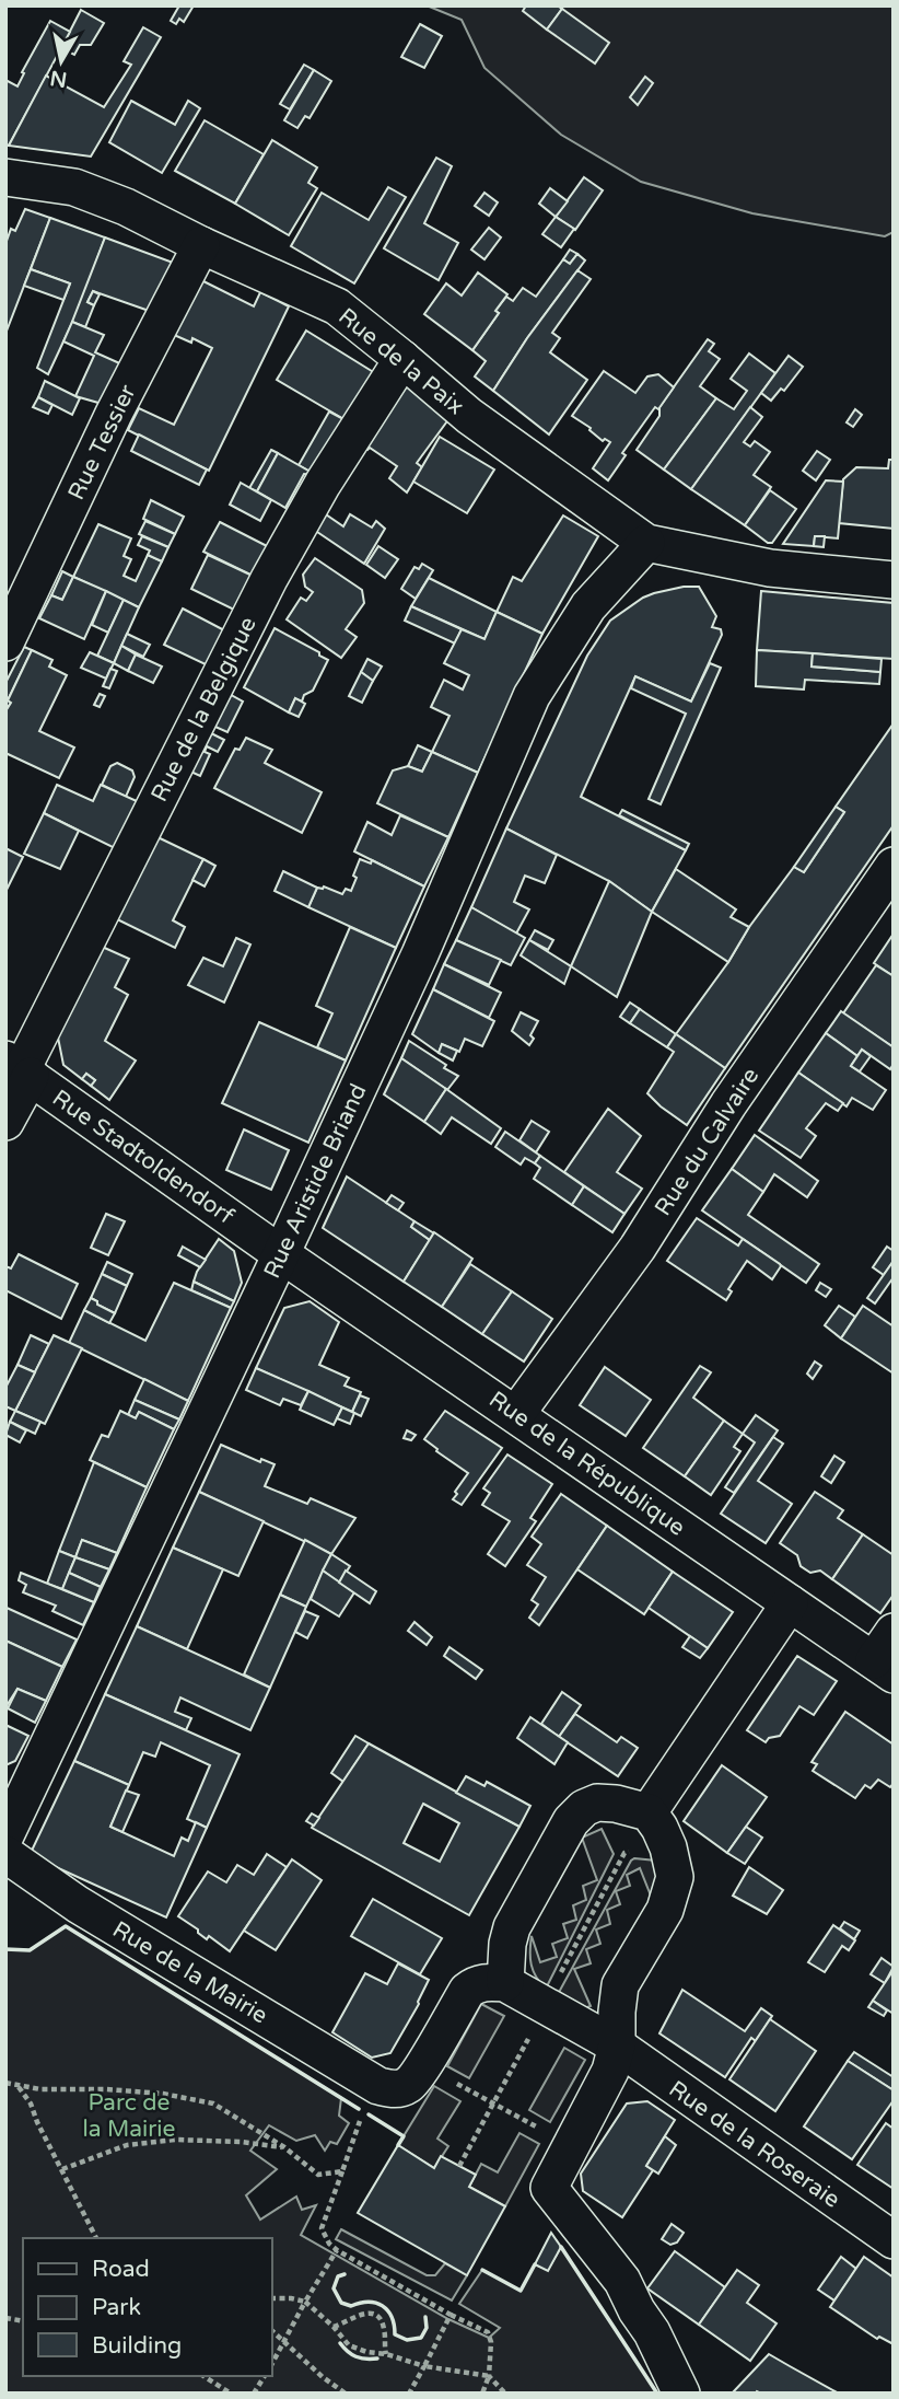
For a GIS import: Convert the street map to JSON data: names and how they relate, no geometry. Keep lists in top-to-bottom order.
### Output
{
  "streets": {
    "street": [
      "Rue de la Paix",
      "Rue Tessier",
      "Rue de la Belgique",
      "Rue du Calvaire",
      "Rue Stadtoldendorf",
      "Rue Aristide Briand",
      "Rue de la République",
      "Rue de la Mairie",
      "Rue de la Roseraie"
    ]
  },
  "crossings": [
    ["Rue de la Paix", "Rue Tessier"],
    ["Rue de la Paix", "Rue de la Belgique"],
    ["Rue de la Paix", "Rue Aristide Briand"],
    ["Rue de la Belgique", "Rue Stadtoldendorf"],
    ["Rue du Calvaire", "Rue de la République"],
    ["Rue Stadtoldendorf", "Rue Aristide Briand"],
    ["Rue Stadtoldendorf", "Rue de la République"],
    ["Rue Aristide Briand", "Rue de la République"]
  ],
  "parks": ["Parc de la Mairie"],
  "legend": ["Road", "Park", "Building"],
  "north": "bottom"
}
